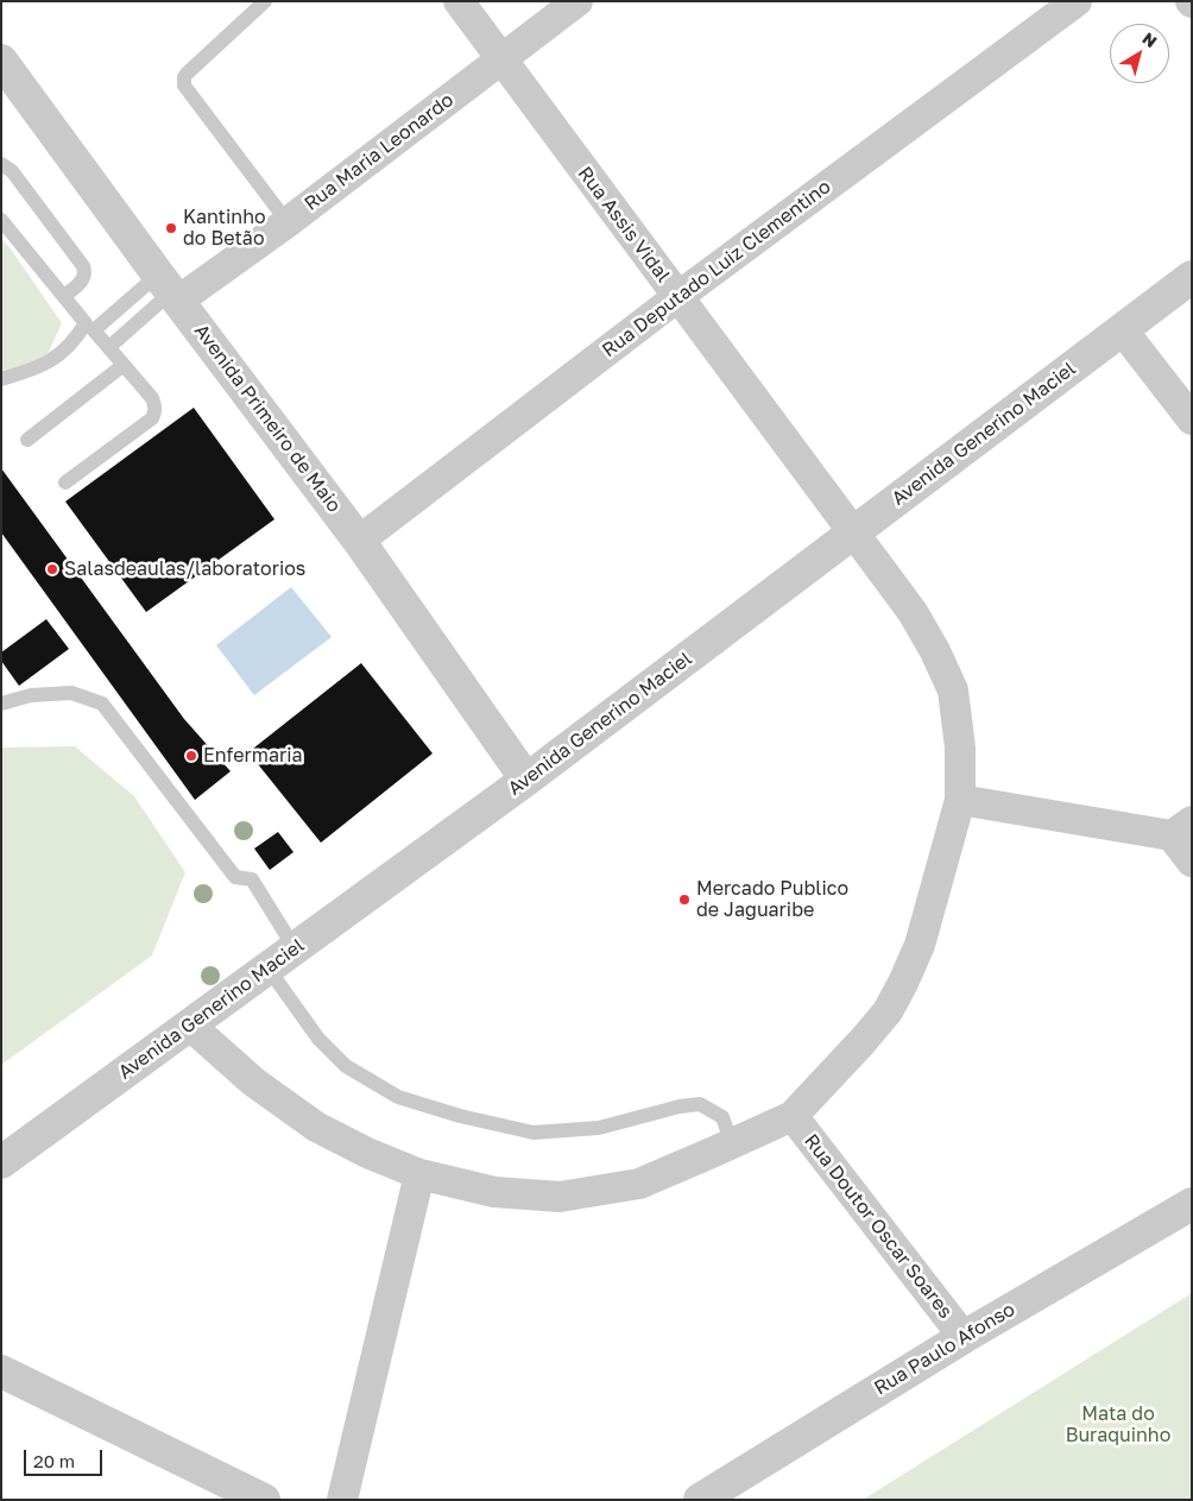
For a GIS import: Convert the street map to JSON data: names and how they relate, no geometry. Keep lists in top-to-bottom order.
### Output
{
  "streets": {
    "street": [
      "Rua Maria Leonardo",
      "Rua Assis Vidal",
      "Rua Deputado Luiz Clementino",
      "Avenida Primeiro de Maio",
      "Avenida Generino Maciel",
      "Rua Doutor Oscar Soares",
      "Rua Paulo Afonso"
    ]
  },
  "crossings": [
    ["Rua Maria Leonardo", "Rua Assis Vidal"],
    ["Rua Maria Leonardo", "Avenida Primeiro de Maio"],
    ["Rua Assis Vidal", "Rua Deputado Luiz Clementino"],
    ["Rua Assis Vidal", "Avenida Generino Maciel"],
    ["Rua Assis Vidal", "Rua Doutor Oscar Soares"],
    ["Rua Deputado Luiz Clementino", "Avenida Primeiro de Maio"],
    ["Avenida Primeiro de Maio", "Avenida Generino Maciel"],
    ["Rua Doutor Oscar Soares", "Rua Paulo Afonso"]
  ],
  "parks": ["Mata do Buraquinho"],
  "places": [
    "Kantinho do Betão",
    "Salasdeaulas/laboratorios",
    "Enfermaria",
    "Mercado Publico de Jaguaribe"
  ],
  "scale_bar": "20 m",
  "north": "top right"
}
